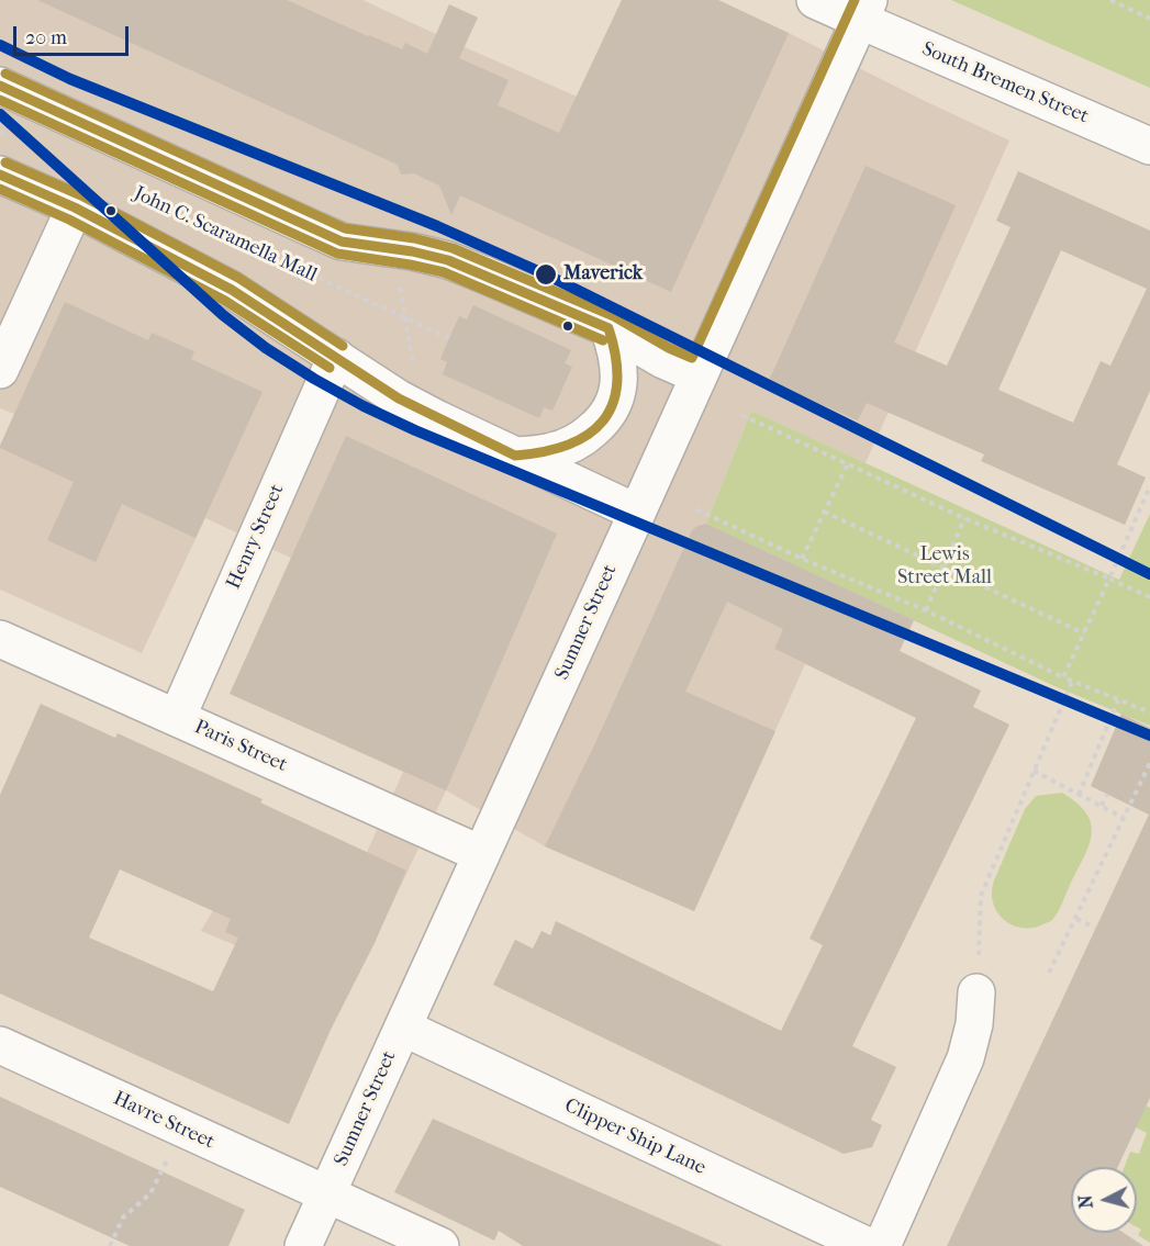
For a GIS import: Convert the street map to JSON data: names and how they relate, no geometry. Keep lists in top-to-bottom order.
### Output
{
  "streets": {
    "street": [
      "South Bremen Street",
      "Henry Street",
      "Sumner Street",
      "Paris Street",
      "Havre Street",
      "Clipper Ship Lane"
    ],
    "path": ["John C. Scaramella Mall"]
  },
  "crossings": [
    ["South Bremen Street", "Sumner Street"],
    ["Henry Street", "Paris Street"],
    ["Sumner Street", "Paris Street"],
    ["Sumner Street", "Havre Street"],
    ["Sumner Street", "Clipper Ship Lane"]
  ],
  "parks": ["Lewis Street Mall"],
  "places": ["Maverick"],
  "scale_bar": "20 m",
  "north": "left"
}
